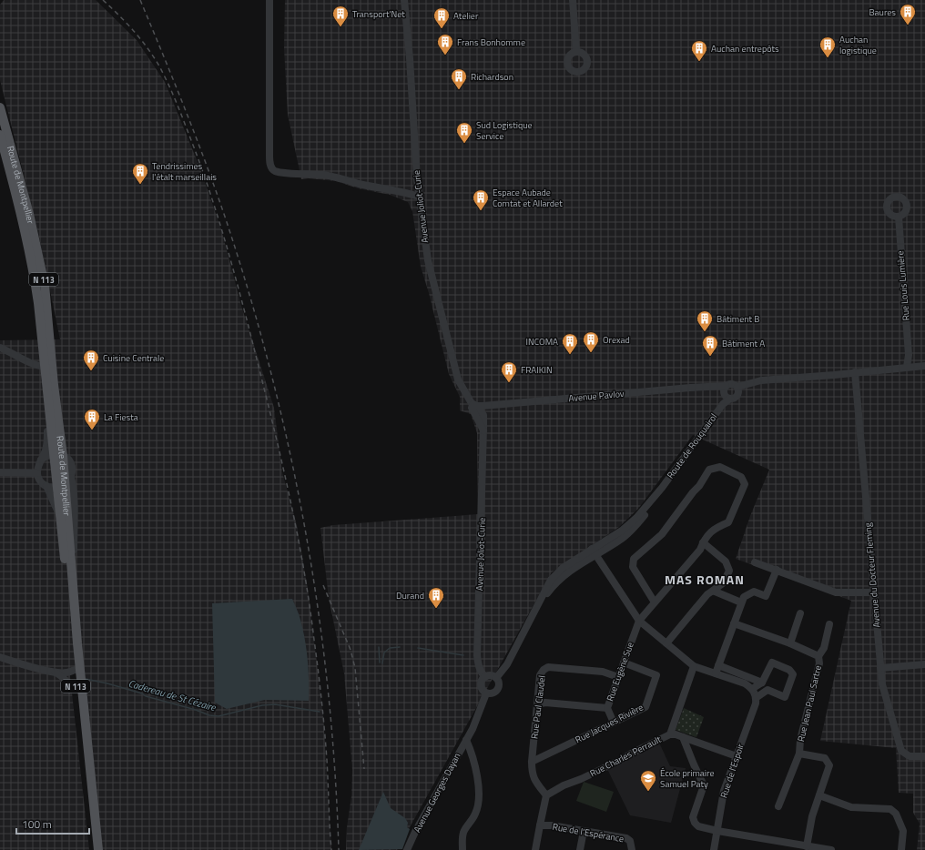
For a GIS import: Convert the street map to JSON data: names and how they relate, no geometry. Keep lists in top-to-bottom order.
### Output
{
  "streets": {
    "main road": ["Route de Montpellier", "N 113"],
    "street": [
      "Avenue Joliot-Curie",
      "Rue Louis Lumière",
      "Avenue Pavlov",
      "Route de Rouquairol",
      "Avenue du Docteur Fleming",
      "Rue Eugène Sue",
      "Rue Jean Paul Sartre",
      "Rue Paul Claudel",
      "Rue Jacques Rivière",
      "Rue Charles Perrault",
      "Rue de l'Espoir",
      "Avenue Georges Dayan",
      "Rue de l'Espérance"
    ]
  },
  "crossings": [
    ["Avenue Joliot-Curie", "Avenue Pavlov"],
    ["Avenue Joliot-Curie", "Route de Rouquairol"],
    ["Avenue Pavlov", "Route de Rouquairol"],
    ["Rue Eugène Sue", "Rue Paul Claudel"],
    ["Rue Eugène Sue", "Rue Jacques Rivière"],
    ["Rue Paul Claudel", "Rue Jacques Rivière"],
    ["Rue Paul Claudel", "Rue Charles Perrault"],
    ["Rue Charles Perrault", "Rue de l'Espoir"]
  ],
  "districts": ["MAS ROMAN"],
  "water": ["Cadereau de St Cézaire"],
  "places": {
    "building": [
      "Baures",
      "Transport'Net",
      "Atelier",
      "Frans Bonhomme",
      "Auchan logistique",
      "Auchan entrepôts",
      "Richardson",
      "Sud Logistique Service",
      "Tendrissimes l'étalt marseillais",
      "Espace Aubade Comtat et Allardet",
      "Bâtiment B",
      "Orexad",
      "INCOMA",
      "Bâtiment A",
      "Cuisine Centrale",
      "FRAIKIN",
      "La Fiesta",
      "Durand"
    ],
    "school or university": ["École primaire Samuel Paty"]
  },
  "scale_bar": "100 m"
}
